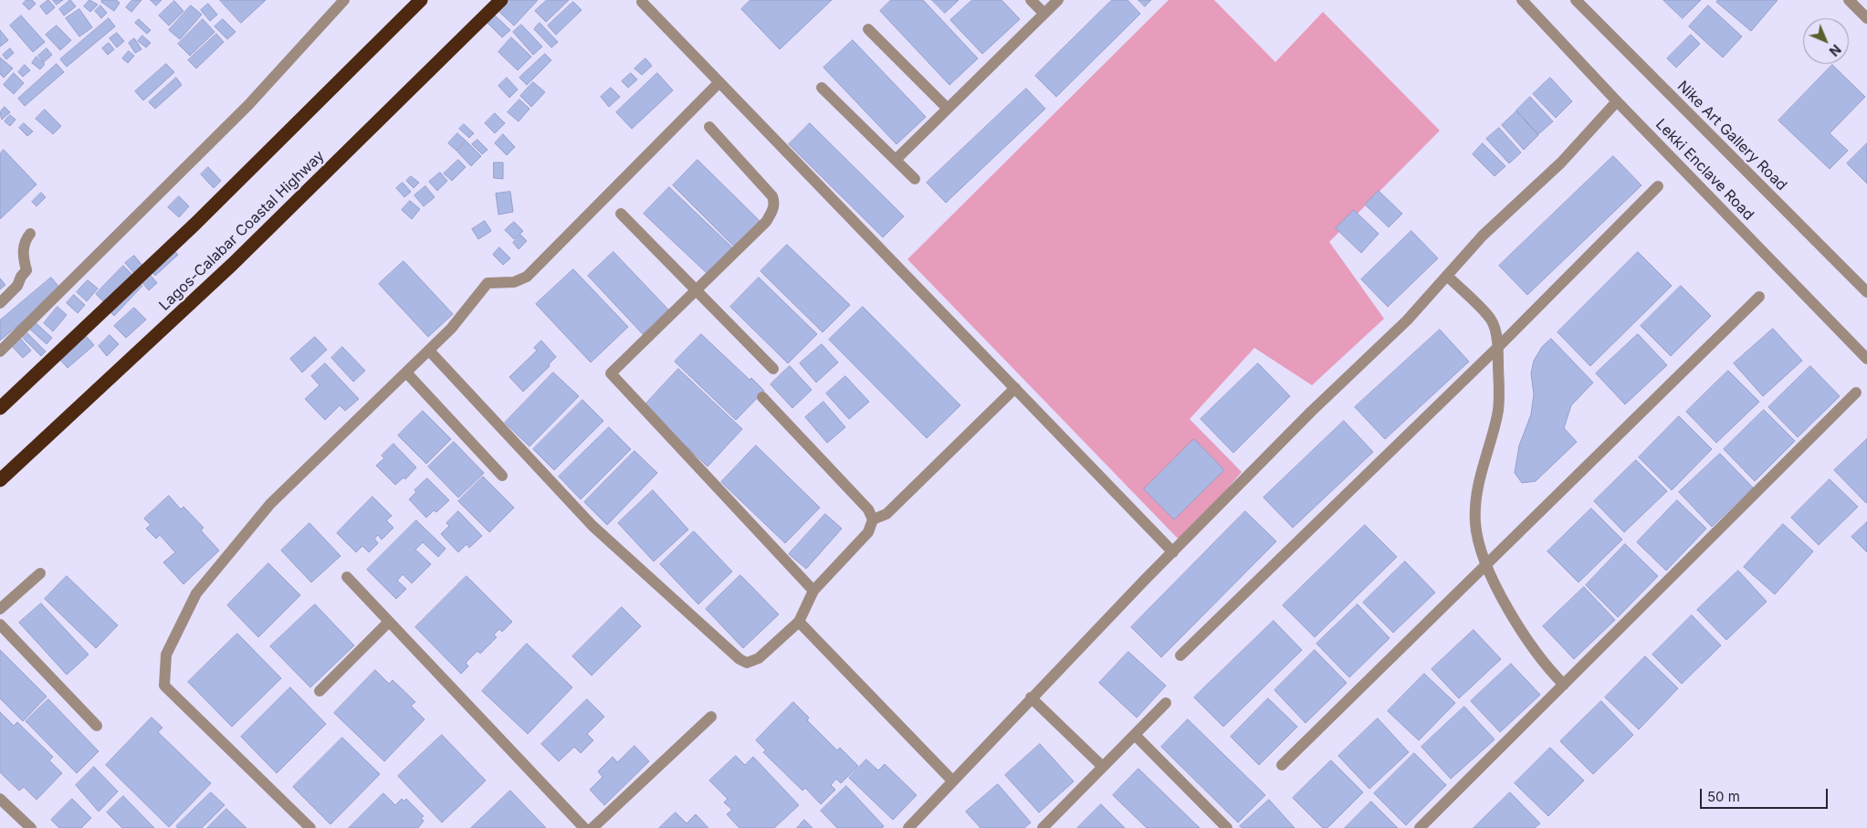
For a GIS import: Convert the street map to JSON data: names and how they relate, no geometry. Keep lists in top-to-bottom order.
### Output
{
  "streets": {
    "highway": ["Lagos-Calabar Coastal Highway"],
    "street": ["Nike Art Gallery Road", "Lekki Enclave Road"]
  },
  "scale_bar": "50 m",
  "north": "bottom right"
}
